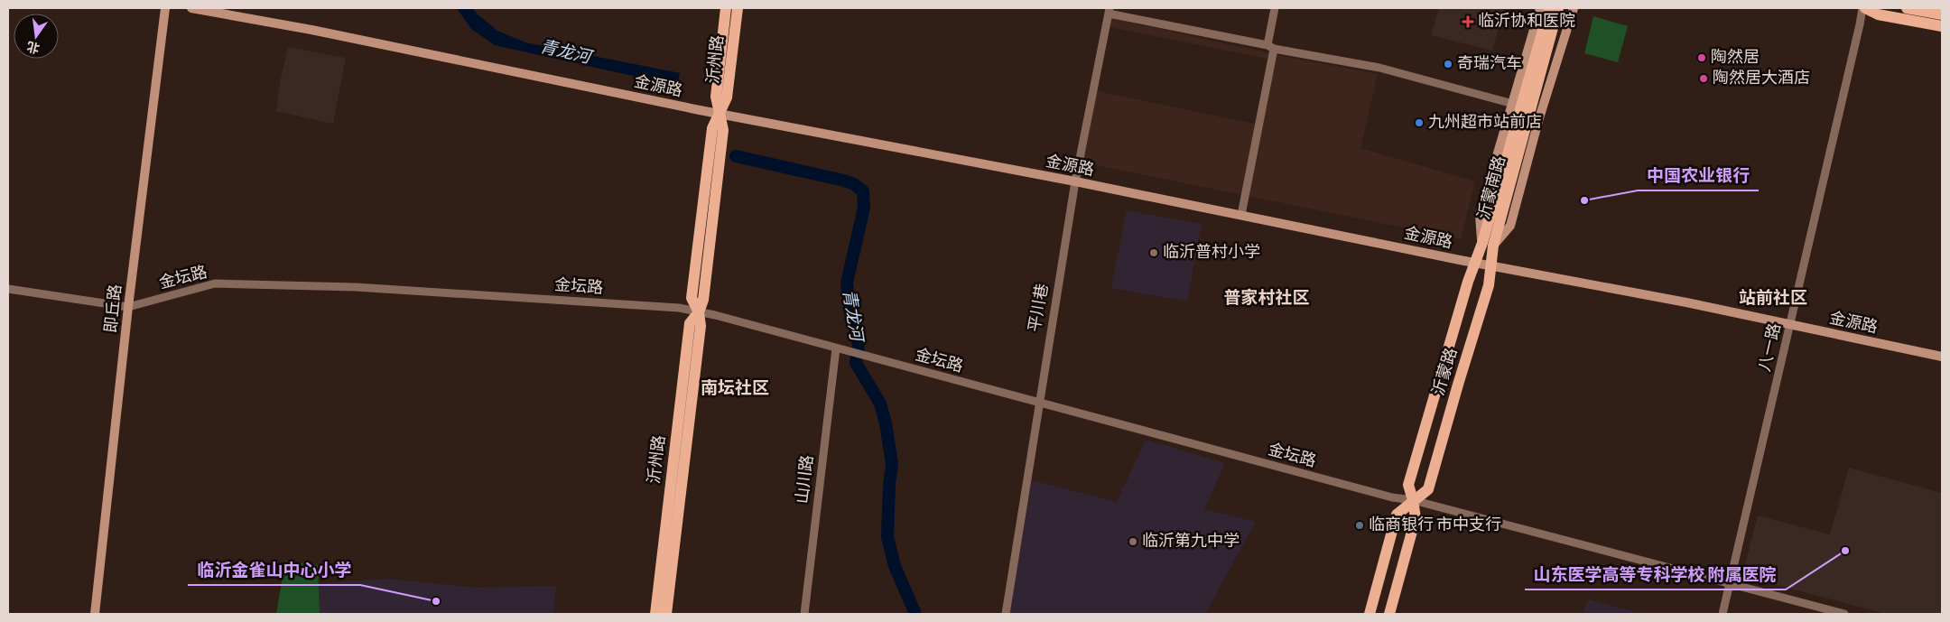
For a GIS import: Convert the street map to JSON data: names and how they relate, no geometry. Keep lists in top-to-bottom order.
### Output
{
  "streets": {
    "main road": ["沂州路", "沂蒙南路", "沂蒙路"],
    "street": [
      "金源路",
      "金坛路",
      "平川巷",
      "即丘路",
      "八一路",
      "山川路"
    ]
  },
  "crossings": [
    ["沂州路", "金源路"],
    ["沂州路", "金坛路"],
    ["金源路", "平川巷"],
    ["金源路", "八一路"],
    ["金源路", "沂蒙路"],
    ["沂蒙南路", "沂蒙路"],
    ["金坛路", "平川巷"],
    ["金坛路", "即丘路"],
    ["金坛路", "八一路"],
    ["金坛路", "沂蒙路"],
    ["金坛路", "山川路"]
  ],
  "districts": ["普家村社区", "站前社区", "南坛社区"],
  "water": ["青龙河"],
  "places": {
    "health": ["临沂协和医院"],
    "other": [
      "陶然居",
      "奇瑞汽车",
      "陶然居大酒店",
      "九州超市站前店",
      "中国农业银行",
      "临沂普村小学",
      "临商银行 市中支行",
      "临沂第九中学",
      "山东医学高等专科学校 附属医院",
      "临沂金雀山中心小学"
    ]
  },
  "north": "bottom"
}
